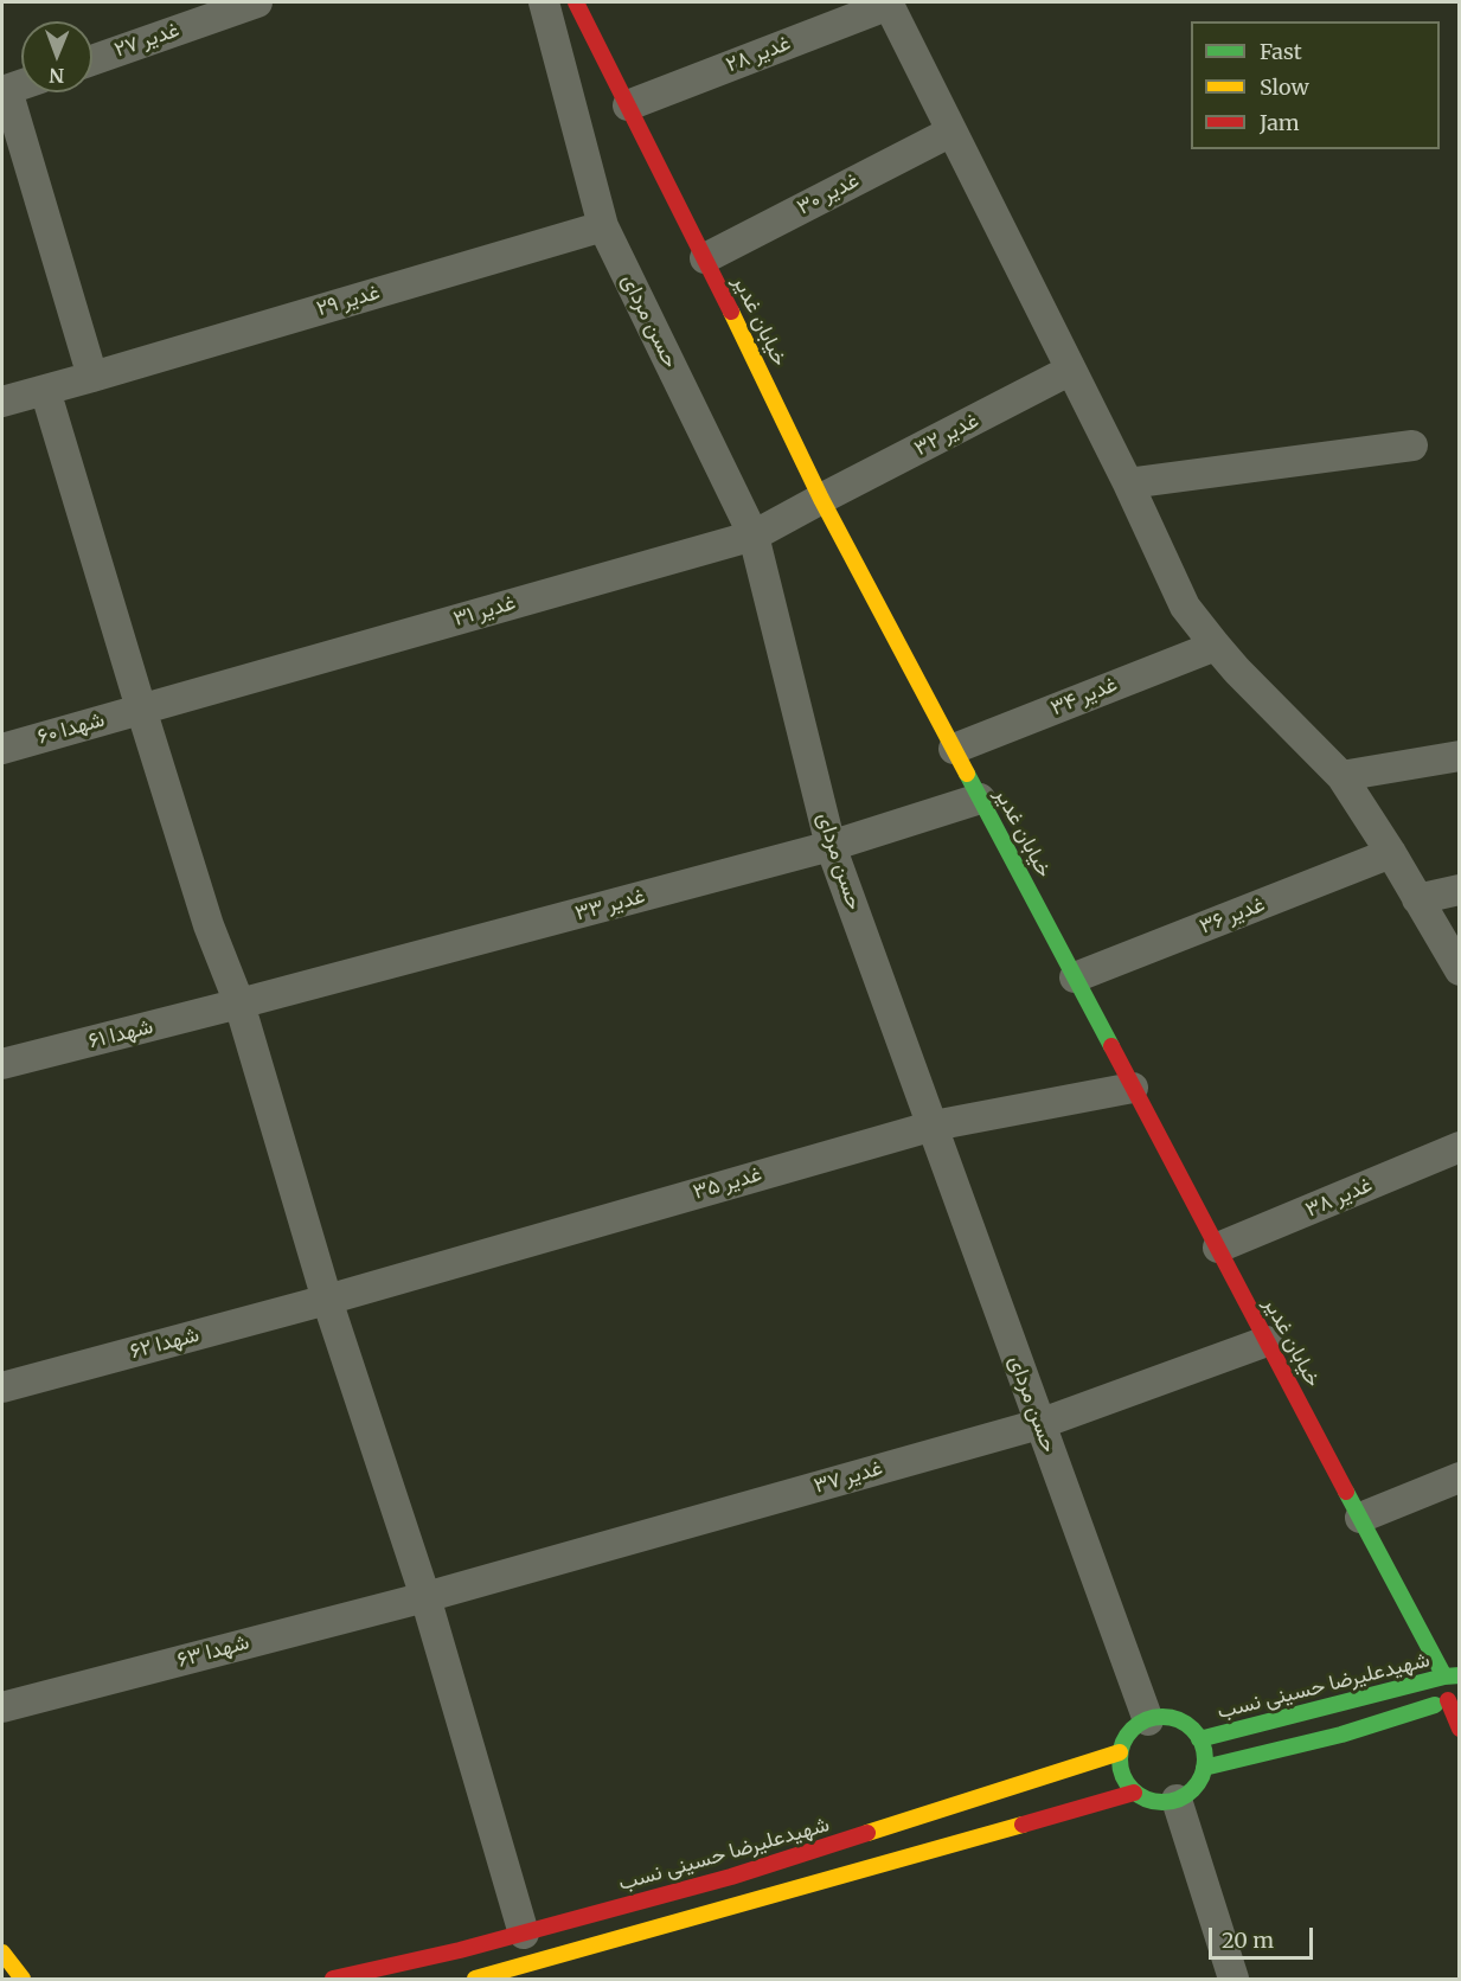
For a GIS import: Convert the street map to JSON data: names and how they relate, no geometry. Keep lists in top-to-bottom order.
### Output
{
  "streets": {
    "main road": ["خیابان غدیر", "شهیدعلیرضا حسینی نسب"],
    "street": [
      "غدیر ۲۷",
      "غدیر ۲۸",
      "غدیر ۳۰",
      "غدیر ۲۹",
      "حسن مردای",
      "غدیر ۳۲",
      "غدیر ۳۱",
      "غدیر ۳۴",
      "شهدا ۶۰",
      "غدیر ۳۳",
      "غدیر ۳۶",
      "شهدا ۶۱",
      "غدیر ۳۵",
      "غدیر ۳۸",
      "شهدا ۶۲",
      "غدیر ۳۷",
      "شهدا ۶۳"
    ]
  },
  "crossings": [
    ["غدیر ۲۸", "غدیر ۳۰"],
    ["غدیر ۲۸", "خیابان غدیر"],
    ["غدیر ۳۰", "خیابان غدیر"],
    ["غدیر ۲۹", "حسن مردای"],
    ["حسن مردای", "غدیر ۳۱"],
    ["حسن مردای", "غدیر ۳۳"],
    ["حسن مردای", "غدیر ۳۵"],
    ["حسن مردای", "غدیر ۳۷"],
    ["حسن مردای", "شهیدعلیرضا حسینی نسب"],
    ["خیابان غدیر", "غدیر ۳۲"],
    ["خیابان غدیر", "غدیر ۳۱"],
    ["خیابان غدیر", "غدیر ۳۴"],
    ["خیابان غدیر", "غدیر ۳۳"],
    ["خیابان غدیر", "غدیر ۳۶"],
    ["خیابان غدیر", "غدیر ۳۵"],
    ["خیابان غدیر", "غدیر ۳۸"],
    ["خیابان غدیر", "غدیر ۳۷"],
    ["خیابان غدیر", "شهیدعلیرضا حسینی نسب"],
    ["غدیر ۳۲", "غدیر ۳۱"],
    ["غدیر ۳۱", "شهدا ۶۰"],
    ["غدیر ۳۳", "شهدا ۶۱"],
    ["غدیر ۳۵", "شهدا ۶۲"],
    ["غدیر ۳۷", "شهدا ۶۳"]
  ],
  "legend": ["Fast", "Slow", "Jam"],
  "scale_bar": "20 m",
  "north": "bottom"
}
